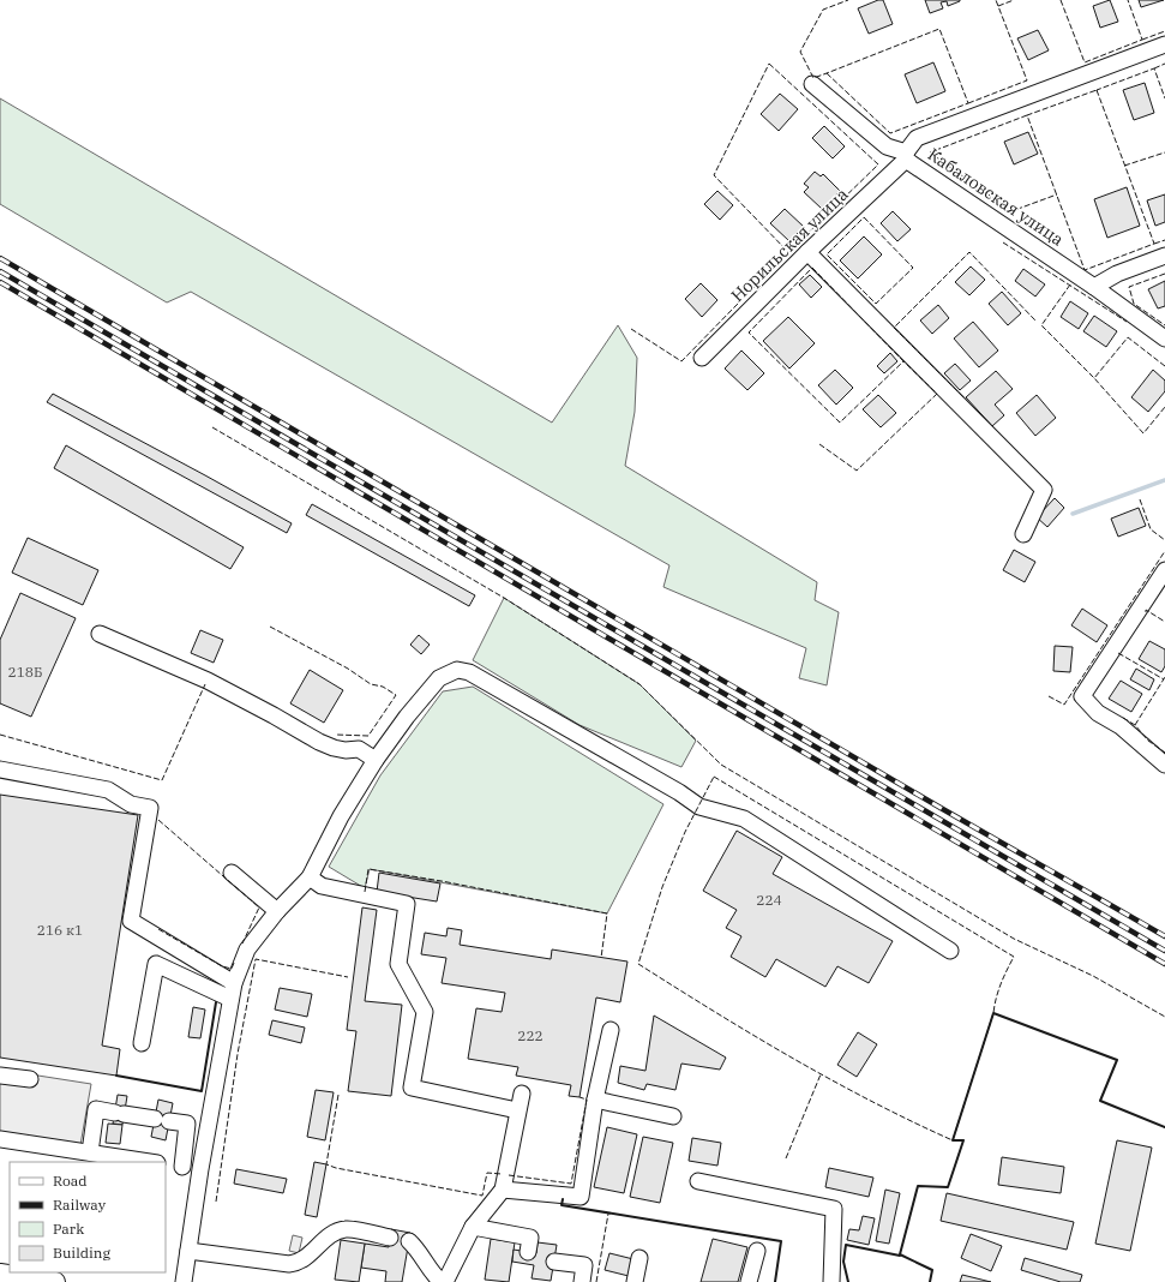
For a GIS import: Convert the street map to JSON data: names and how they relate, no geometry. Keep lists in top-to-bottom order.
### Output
{
  "streets": {
    "street": ["Кабаловская улица", "Норильская улица"]
  },
  "crossings": [
    ["Кабаловская улица", "Норильская улица"]
  ],
  "house_numbers": [
    "218Б",
    "224",
    "216 к1",
    "222"
  ],
  "legend": [
    "Road",
    "Railway",
    "Park",
    "Building"
  ]
}
